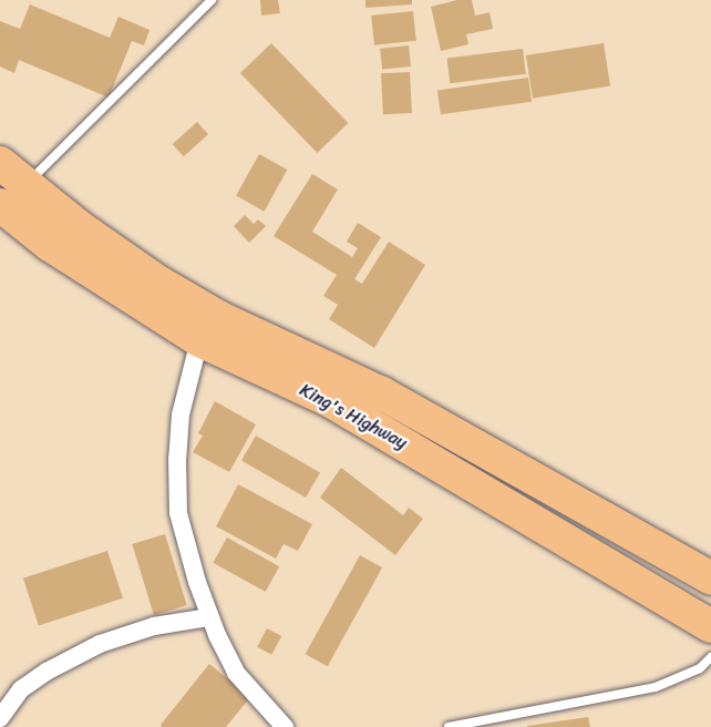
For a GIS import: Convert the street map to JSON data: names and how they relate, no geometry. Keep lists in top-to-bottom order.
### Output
{
  "streets": {
    "highway": ["King's Highway"]
  }
}
